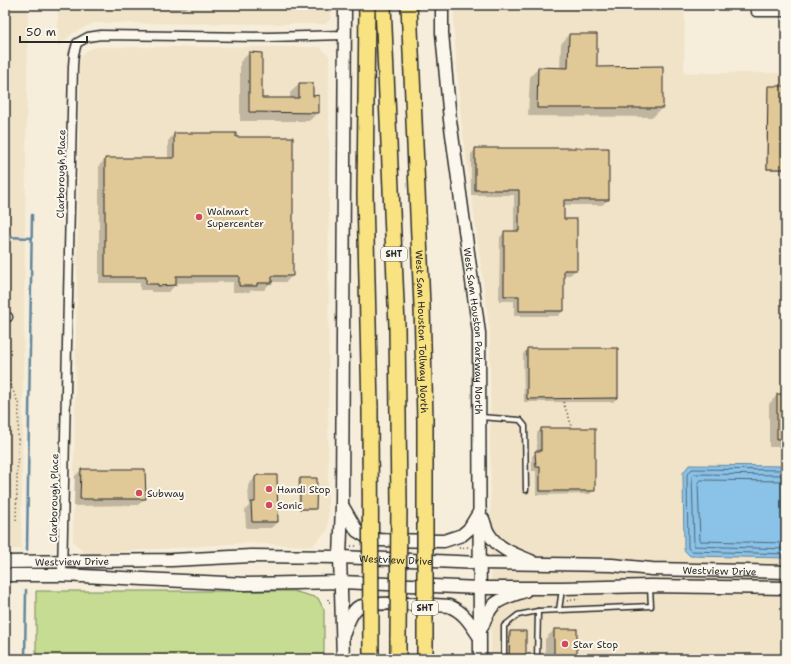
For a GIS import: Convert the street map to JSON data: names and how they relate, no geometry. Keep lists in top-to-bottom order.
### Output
{
  "streets": {
    "highway": ["SHT", "West Sam Houston Tollway North"],
    "main road": ["West Sam Houston Parkway North", "Westview Drive"],
    "street": ["Clarborough Place"]
  },
  "crossings": [
    ["Clarborough Place", "Westview Drive"],
    ["West Sam Houston Parkway North", "Westview Drive"]
  ],
  "places": [
    "Walmart Supercenter",
    "Handi Stop",
    "Subway",
    "Sonic",
    "Star Stop"
  ],
  "scale_bar": "50 m"
}
